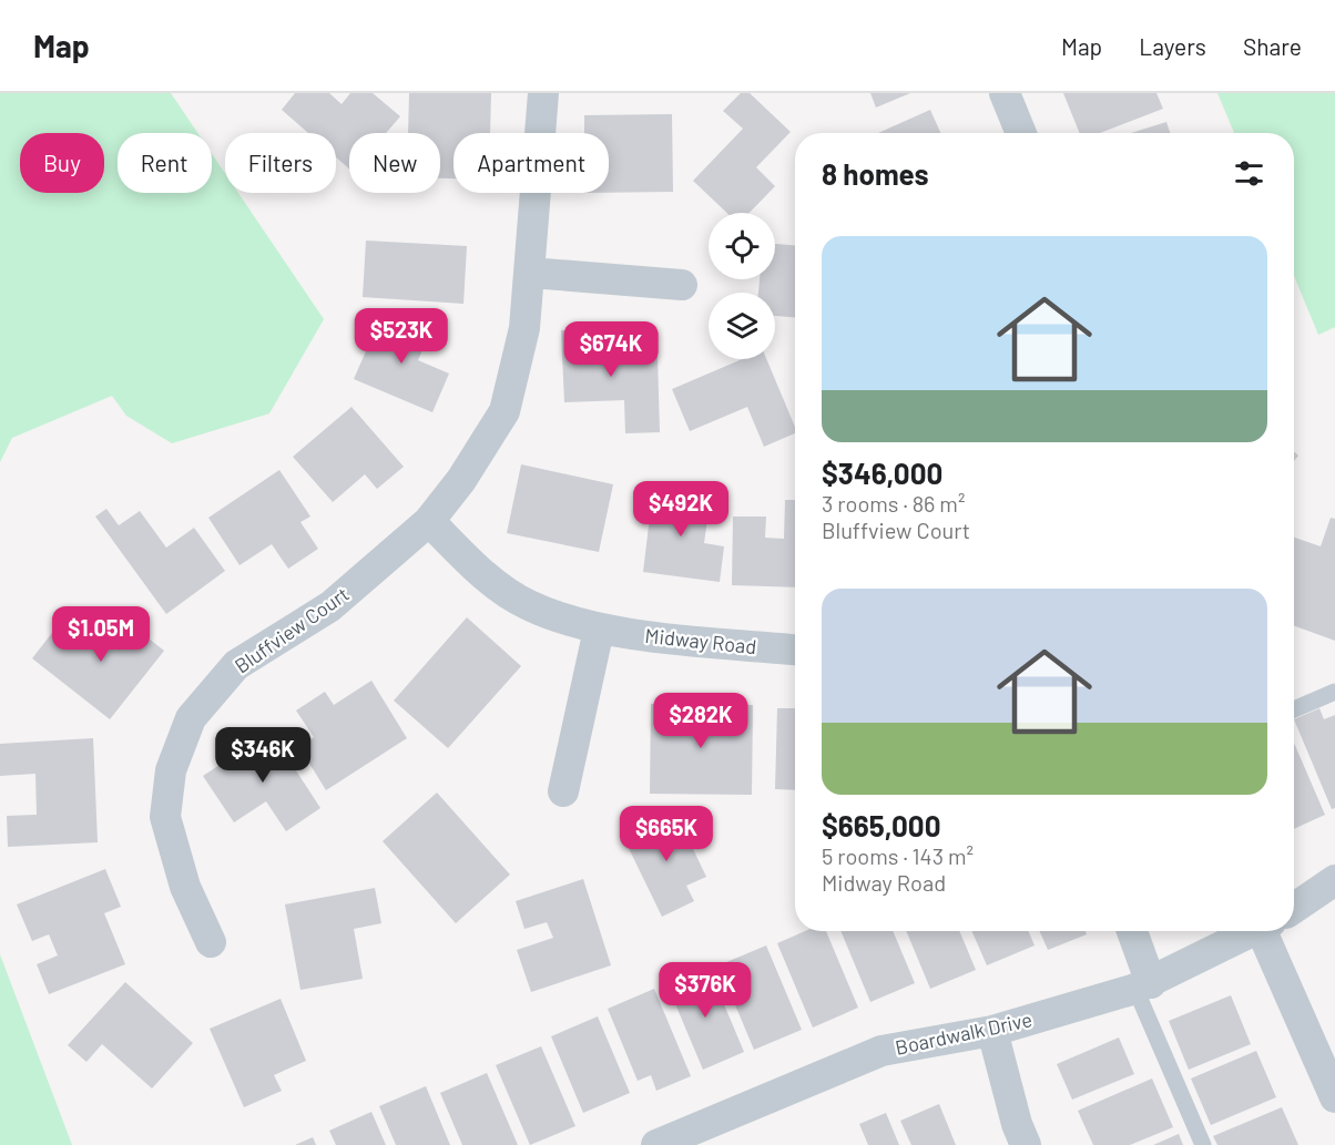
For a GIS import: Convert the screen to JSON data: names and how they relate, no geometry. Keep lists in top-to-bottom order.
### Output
{
  "streets": {
    "street": ["Bluffview Court", "Midway Road", "Boardwalk Drive"]
  },
  "crossings": [
    ["Bluffview Court", "Midway Road"]
  ],
  "page": {
    "header": "Map",
    "nav": ["Map", "Layers", "Share"],
    "chip": [
      "Buy",
      "Rent",
      "Filters",
      "New",
      "Apartment"
    ],
    "heading": "8 homes",
    "list": [
      {
        "name": "$346,000",
        "note": "3 rooms · 86 m² · Bluffview Court"
      },
      {
        "name": "$665,000",
        "note": "5 rooms · 143 m² · Midway Road"
      }
    ],
    "price": [
      "$523K",
      "$674K",
      "$492K",
      "$1.05M",
      "$282K",
      "$346K",
      "$665K",
      "$376K"
    ]
  }
}
